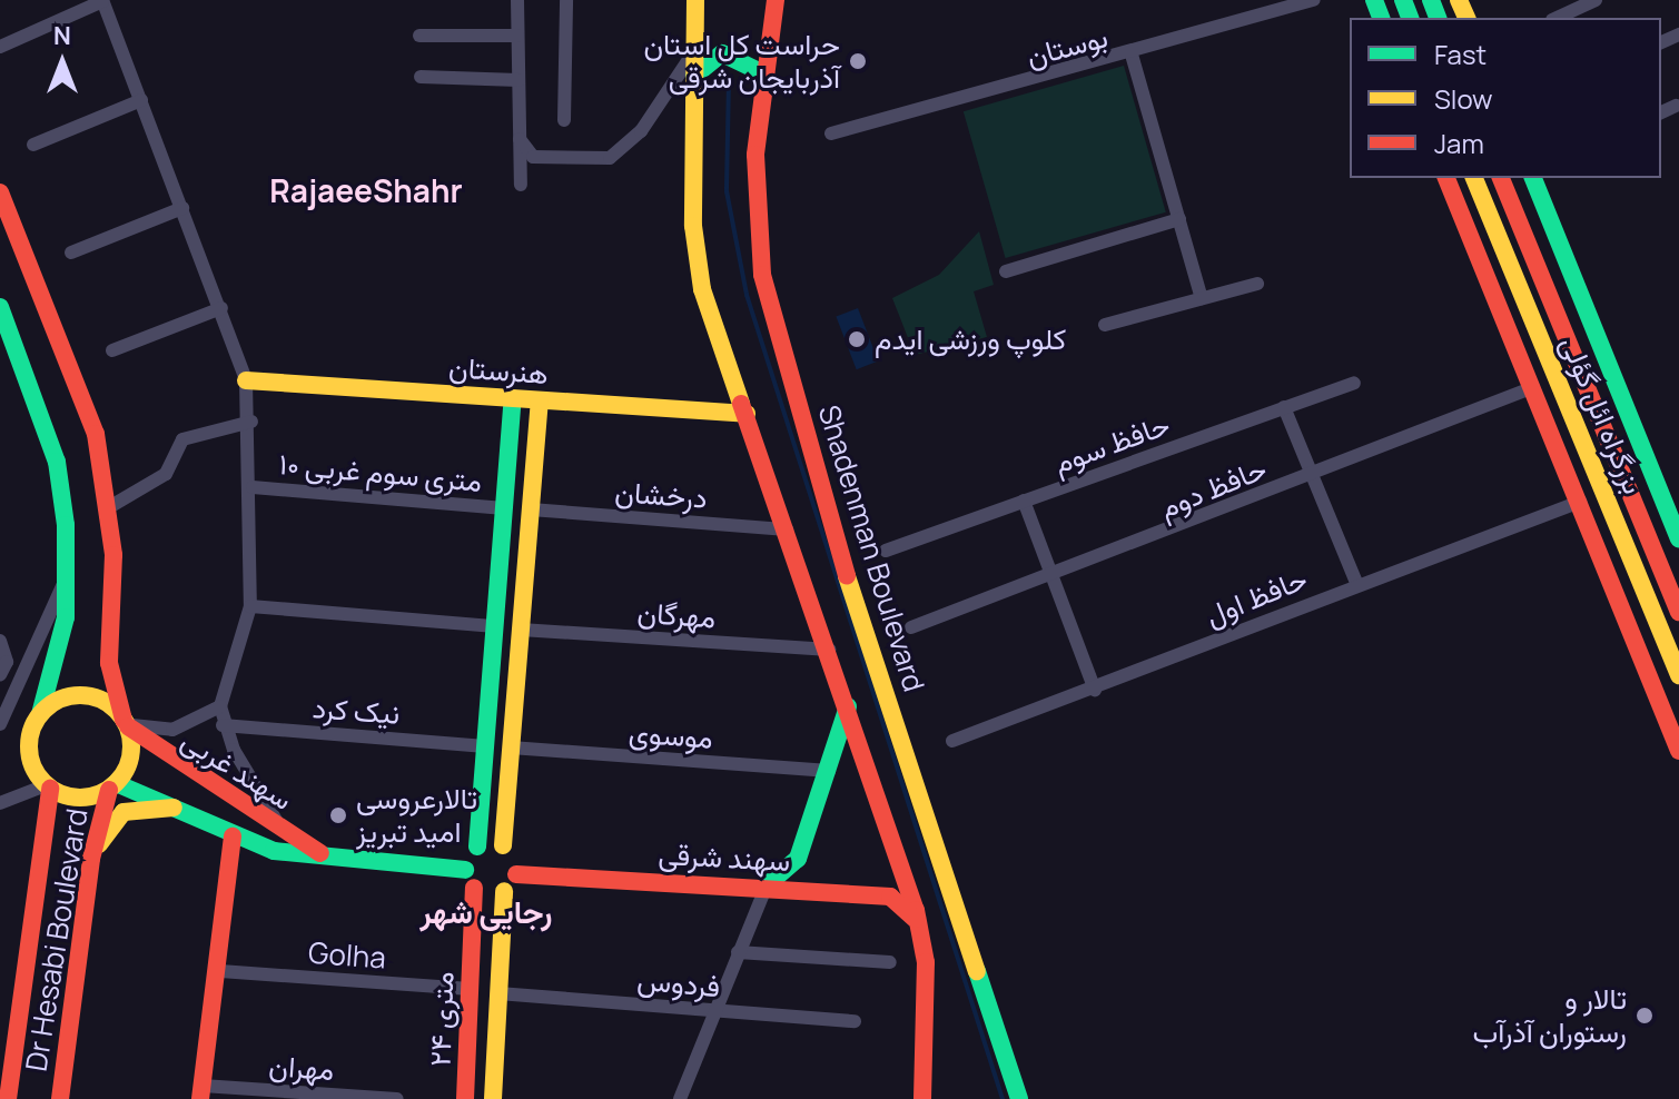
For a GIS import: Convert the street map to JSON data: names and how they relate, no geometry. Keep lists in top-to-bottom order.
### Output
{
  "streets": {
    "main road": [
      "هنرستان",
      "بزرگراه ائل گؤلی",
      "Shadenman Boulevard",
      "سهند غربی",
      "سهند شرقی",
      "Dr Hesabi Boulevard",
      "۲۴ متری"
    ],
    "street": [
      "بوستان",
      "حافظ سوم",
      "۱۰ متری سوم غربی",
      "حافظ دوم",
      "درخشان",
      "حافظ اول",
      "مهرگان",
      "نیک کرد",
      "موسوی",
      "Golha",
      "فردوس",
      "مهران"
    ]
  },
  "crossings": [
    ["سهند غربی", "سهند شرقی"],
    ["سهند غربی", "Dr Hesabi Boulevard"],
    ["سهند غربی", "۲۴ متری"],
    ["سهند شرقی", "۲۴ متری"],
    ["Golha", "۲۴ متری"],
    ["فردوس", "۲۴ متری"]
  ],
  "districts": ["RajaeeShahr", "رجایی شهر"],
  "places": [
    "حراست کل استان آذربایجان شرقی",
    "کلوپ ورزشی ایدم",
    "تالارعروسی امید تبریز",
    "تالار و رستوران آذرآب"
  ],
  "legend": ["Fast", "Slow", "Jam"],
  "north": "top"
}
